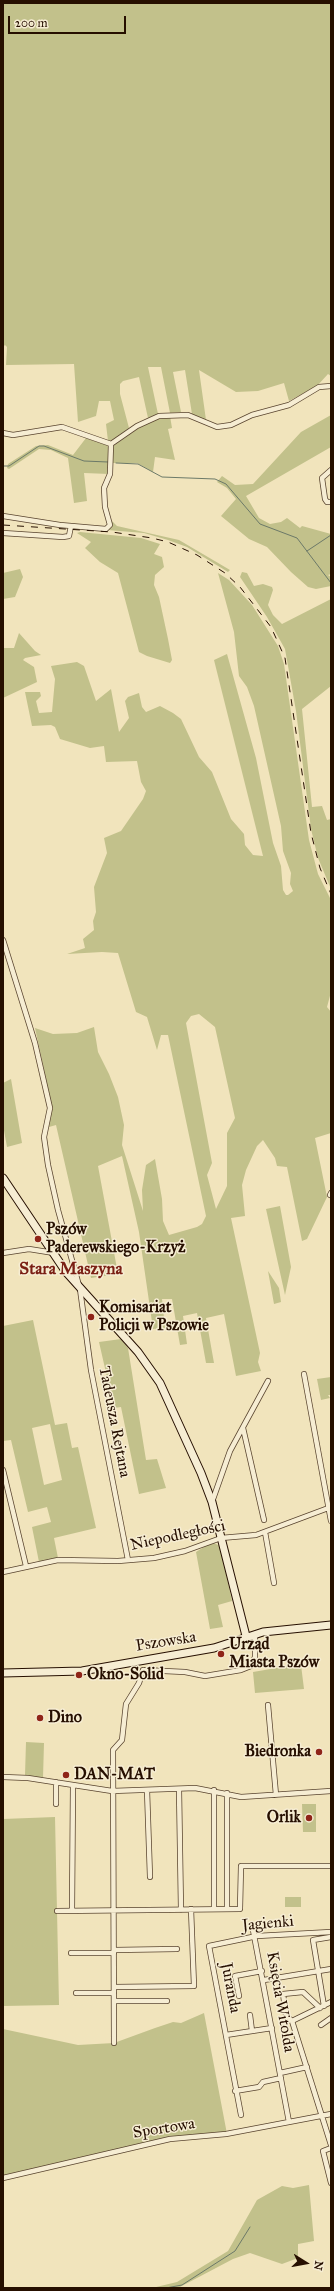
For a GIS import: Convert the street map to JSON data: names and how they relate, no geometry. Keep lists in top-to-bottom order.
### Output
{
  "streets": {
    "street": [
      "Tadeusza Rejtana",
      "Niepodległości",
      "Pszowska",
      "Jagienki",
      "Juranda",
      "Księcia Witolda",
      "Sportowa"
    ]
  },
  "crossings": [
    ["Tadeusza Rejtana", "Niepodległości"],
    ["Jagienki", "Juranda"],
    ["Jagienki", "Księcia Witolda"],
    ["Juranda", "Księcia Witolda"],
    ["Księcia Witolda", "Sportowa"]
  ],
  "districts": ["Stara Maszyna"],
  "places": [
    "Pszów Paderewskiego-Krzyż",
    "Komisariat Policji w Pszowie",
    "Urząd Miasta Pszów",
    "Okno-Solid",
    "Dino",
    "Biedronka",
    "DAN-MAT",
    "Orlik"
  ],
  "scale_bar": "200 m",
  "north": "right"
}
